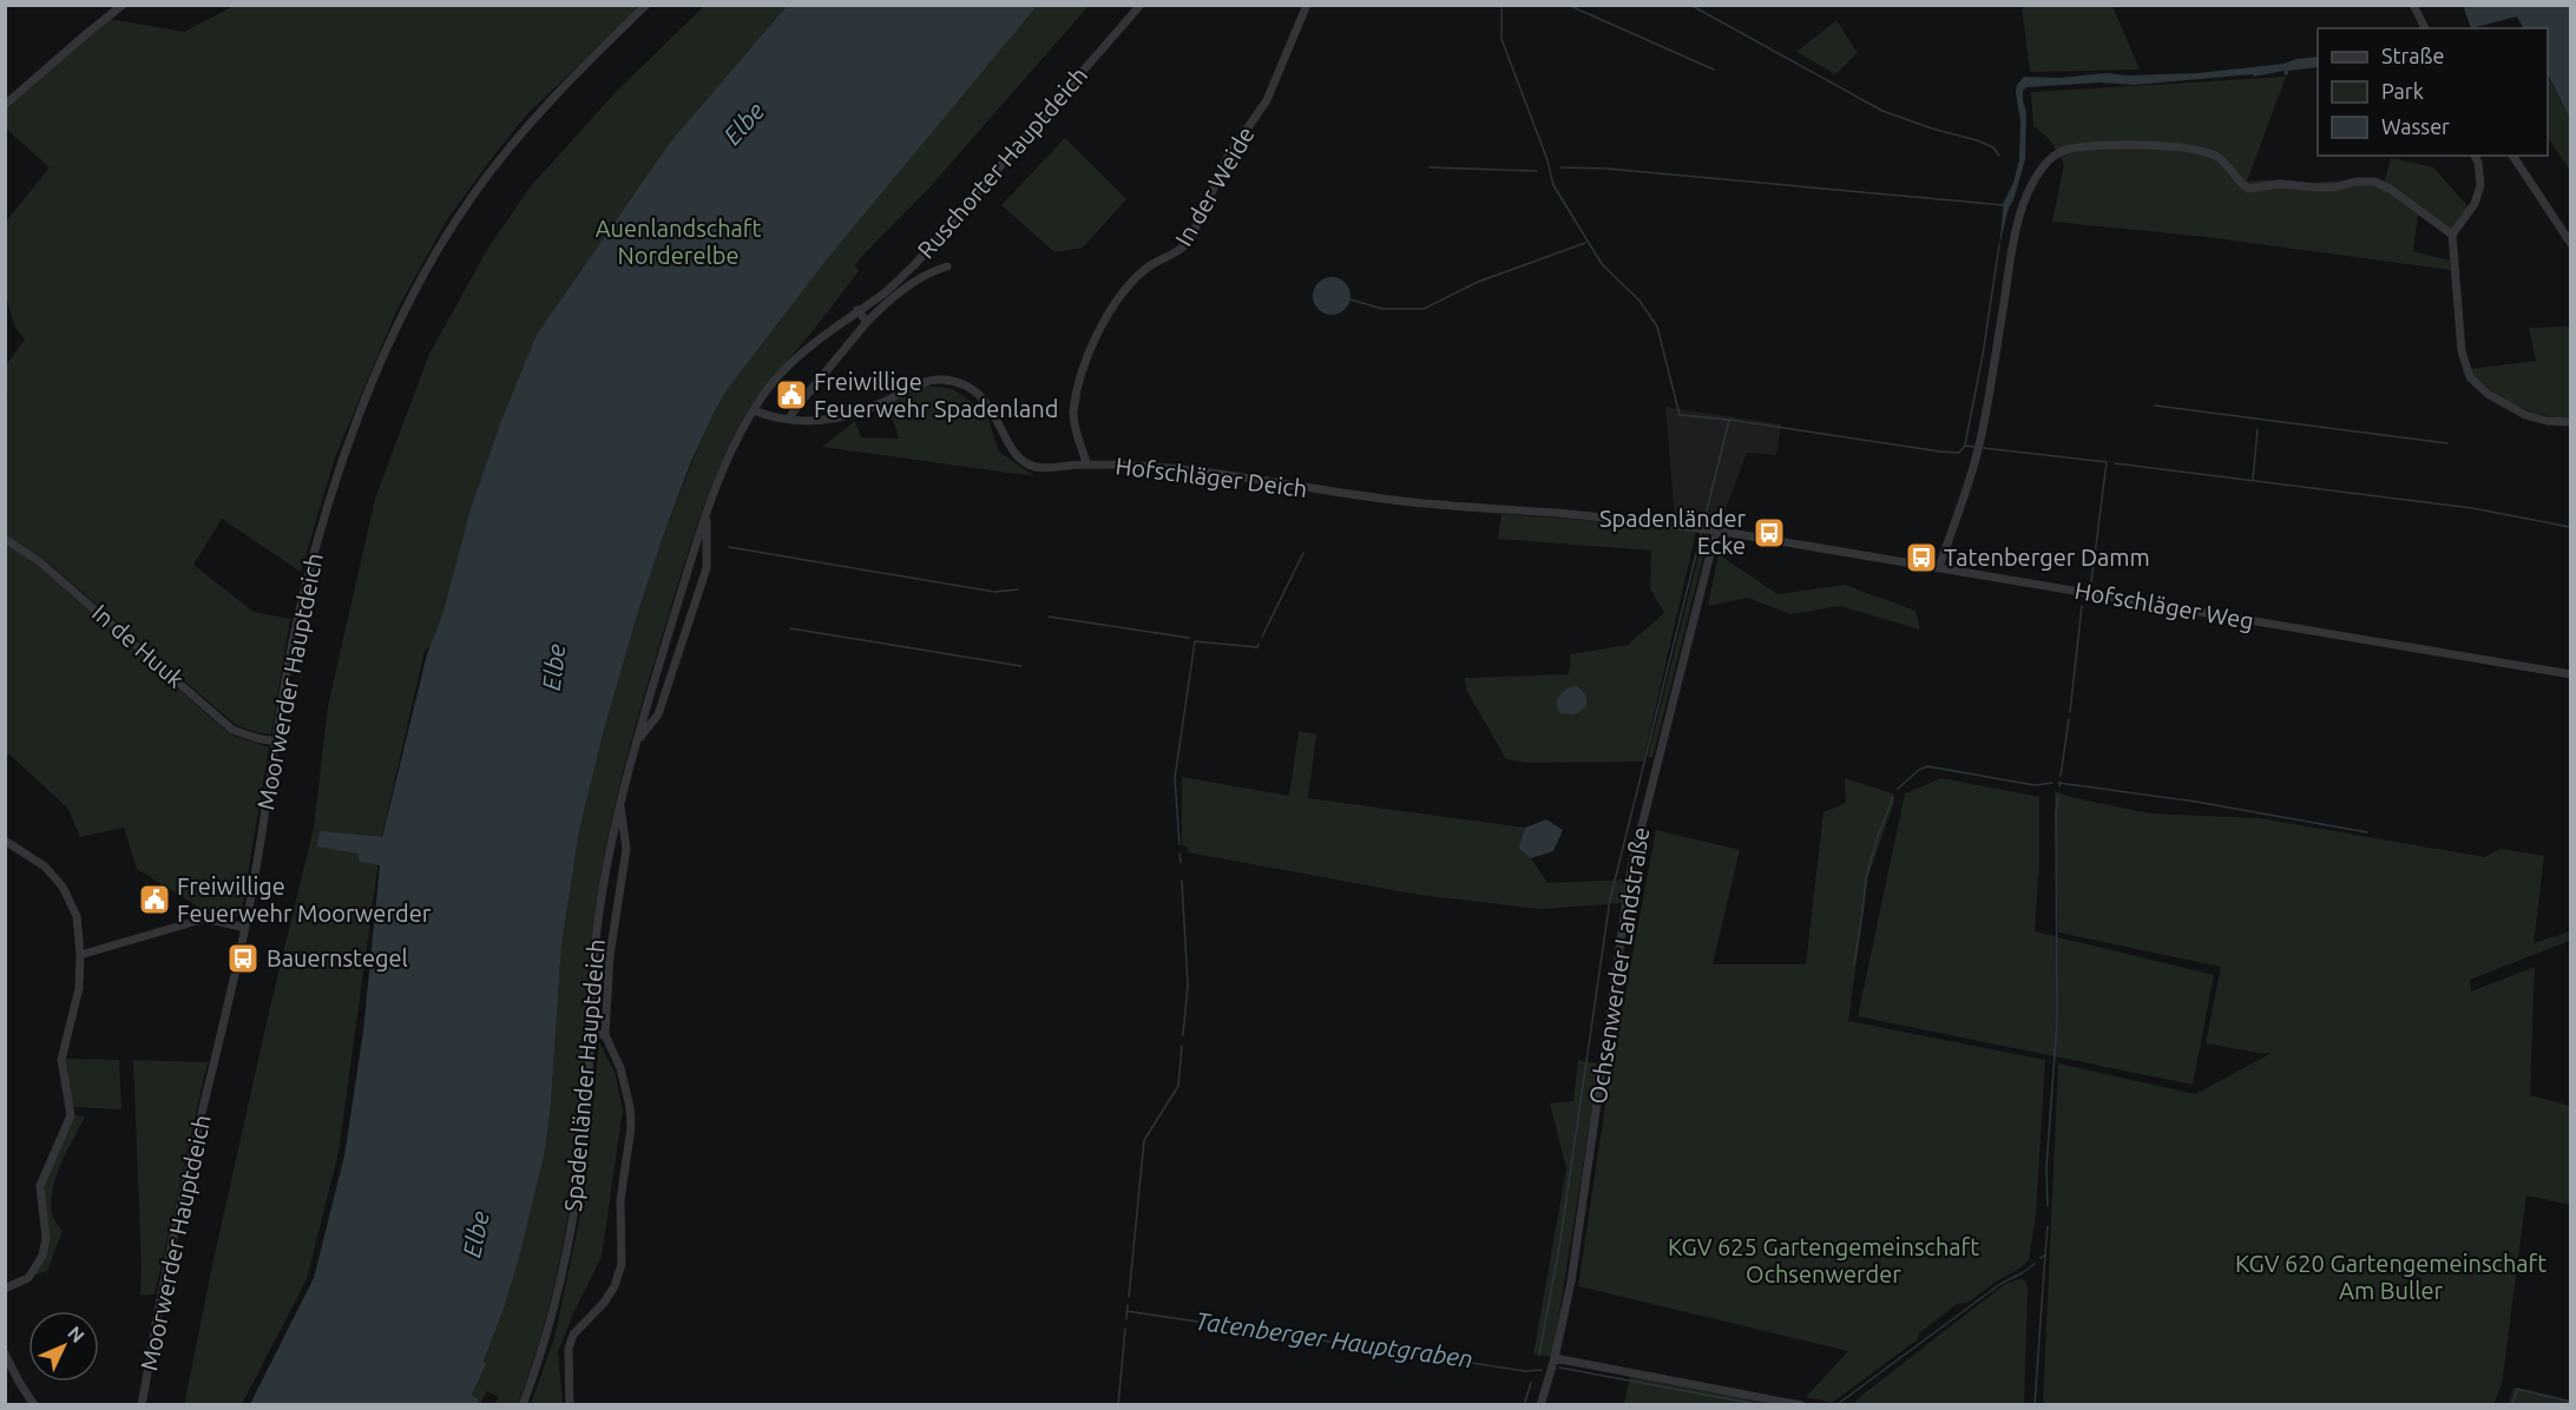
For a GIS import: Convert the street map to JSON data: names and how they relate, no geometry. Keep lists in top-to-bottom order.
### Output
{
  "streets": {
    "street": [
      "Ruschorter Hauptdeich",
      "In der Weide",
      "Hofschläger Deich",
      "Hofschläger Weg",
      "In de Huuk",
      "Moorwerder Hauptdeich",
      "Ochsenwerder Landstraße",
      "Spadenländer Hauptdeich"
    ]
  },
  "crossings": [
    ["Ruschorter Hauptdeich", "Hofschläger Deich"],
    ["Ruschorter Hauptdeich", "Spadenländer Hauptdeich"],
    ["In der Weide", "Hofschläger Deich"],
    ["Hofschläger Deich", "Hofschläger Weg"],
    ["Hofschläger Deich", "Ochsenwerder Landstraße"],
    ["Hofschläger Deich", "Spadenländer Hauptdeich"],
    ["Hofschläger Weg", "Ochsenwerder Landstraße"],
    ["In de Huuk", "Moorwerder Hauptdeich"]
  ],
  "water": ["Elbe", "Tatenberger Hauptgraben"],
  "parks": ["Auenlandschaft Norderelbe", "KGV 625 Gartengemeinschaft Ochsenwerder", "KGV 620 Gartengemeinschaft Am Buller"],
  "places": {
    "public building": ["Freiwillige Feuerwehr Spadenland", "Freiwillige Feuerwehr Moorwerder"],
    "bus stop": ["Spadenländer Ecke", "Tatenberger Damm", "Bauernstegel"]
  },
  "legend": ["Straße", "Park", "Wasser"],
  "north": "top right"
}
